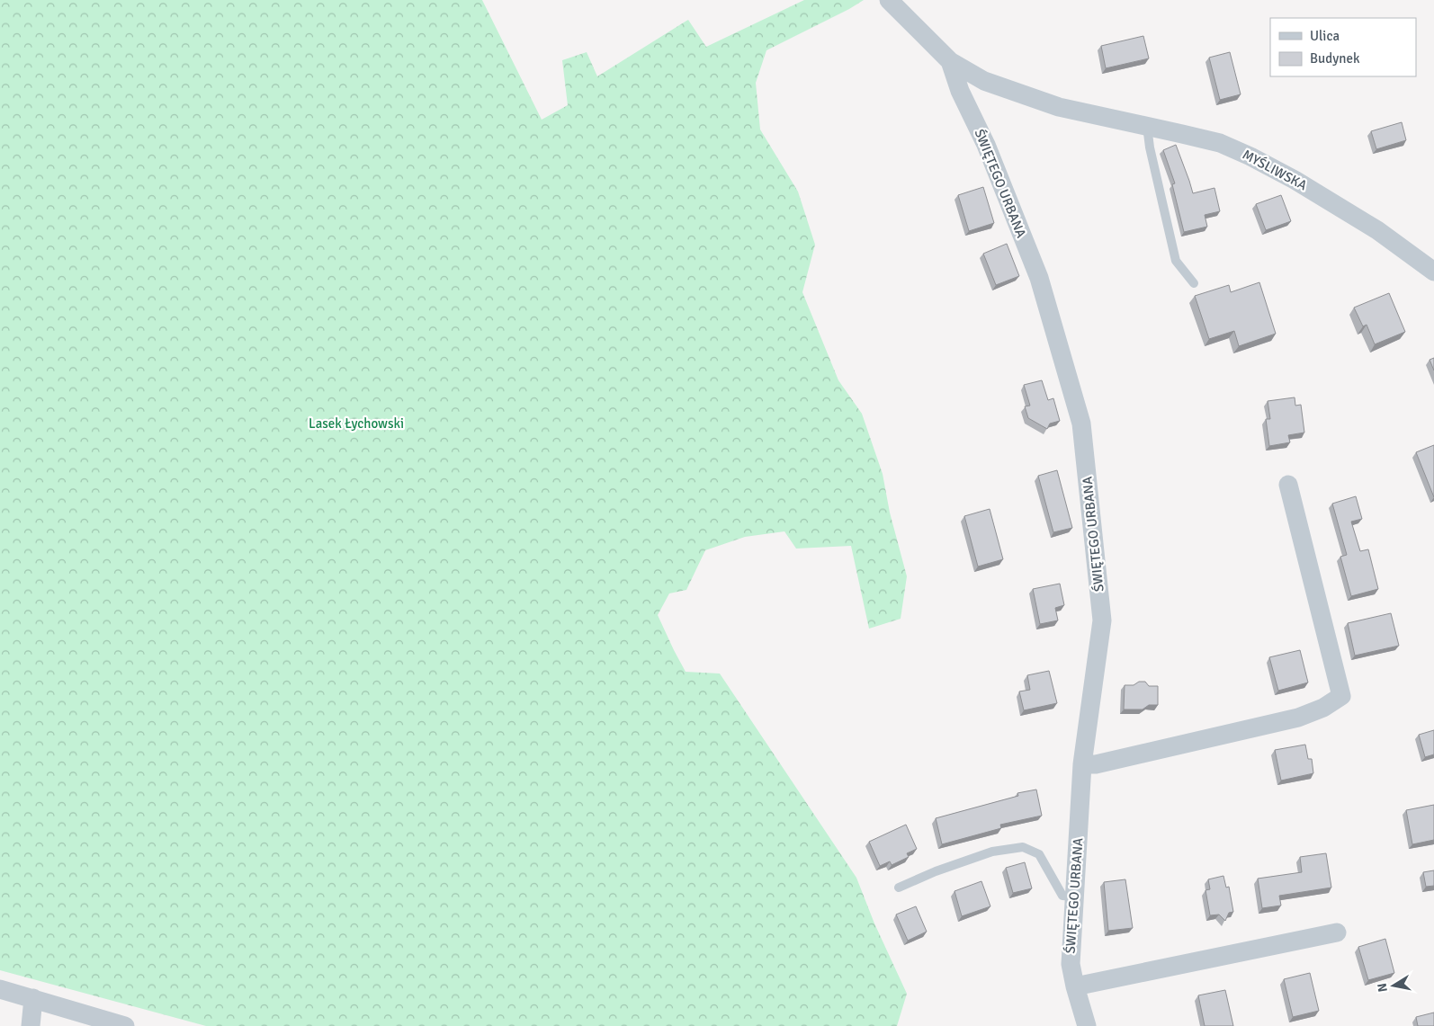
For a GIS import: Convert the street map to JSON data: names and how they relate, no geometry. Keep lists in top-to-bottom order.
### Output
{
  "streets": {
    "street": ["MYŚLIWSKA", "ŚWIĘTEGO URBANA"]
  },
  "crossings": [
    ["MYŚLIWSKA", "ŚWIĘTEGO URBANA"]
  ],
  "parks": ["Lasek Łychowski"],
  "legend": ["Ulica", "Budynek"],
  "north": "left"
}
